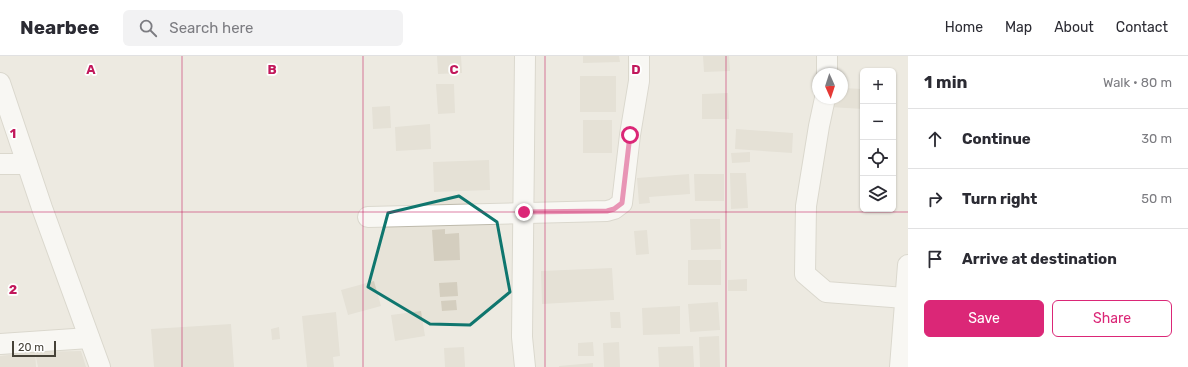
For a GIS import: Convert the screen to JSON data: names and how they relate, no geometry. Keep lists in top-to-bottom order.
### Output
{
  "scale_bar": "20 m",
  "north": "bottom",
  "page": {
    "header": "Nearbee",
    "search": "Search here",
    "nav": [
      "Home",
      "Map",
      "About",
      "Contact"
    ],
    "heading": ["1 min", "Walk · 80 m"],
    "map_buttons": ["+", "−"],
    "list": [
      ["Continue", "30 m"],
      ["Turn right", "50 m"],
      "Arrive at destination"
    ],
    "buttons": ["Save", "Share"],
    "scale": "20 m"
  },
  "grid": {
    "columns": [
      "A",
      "B",
      "C",
      "D"
    ],
    "rows": ["1", "2"]
  }
}
